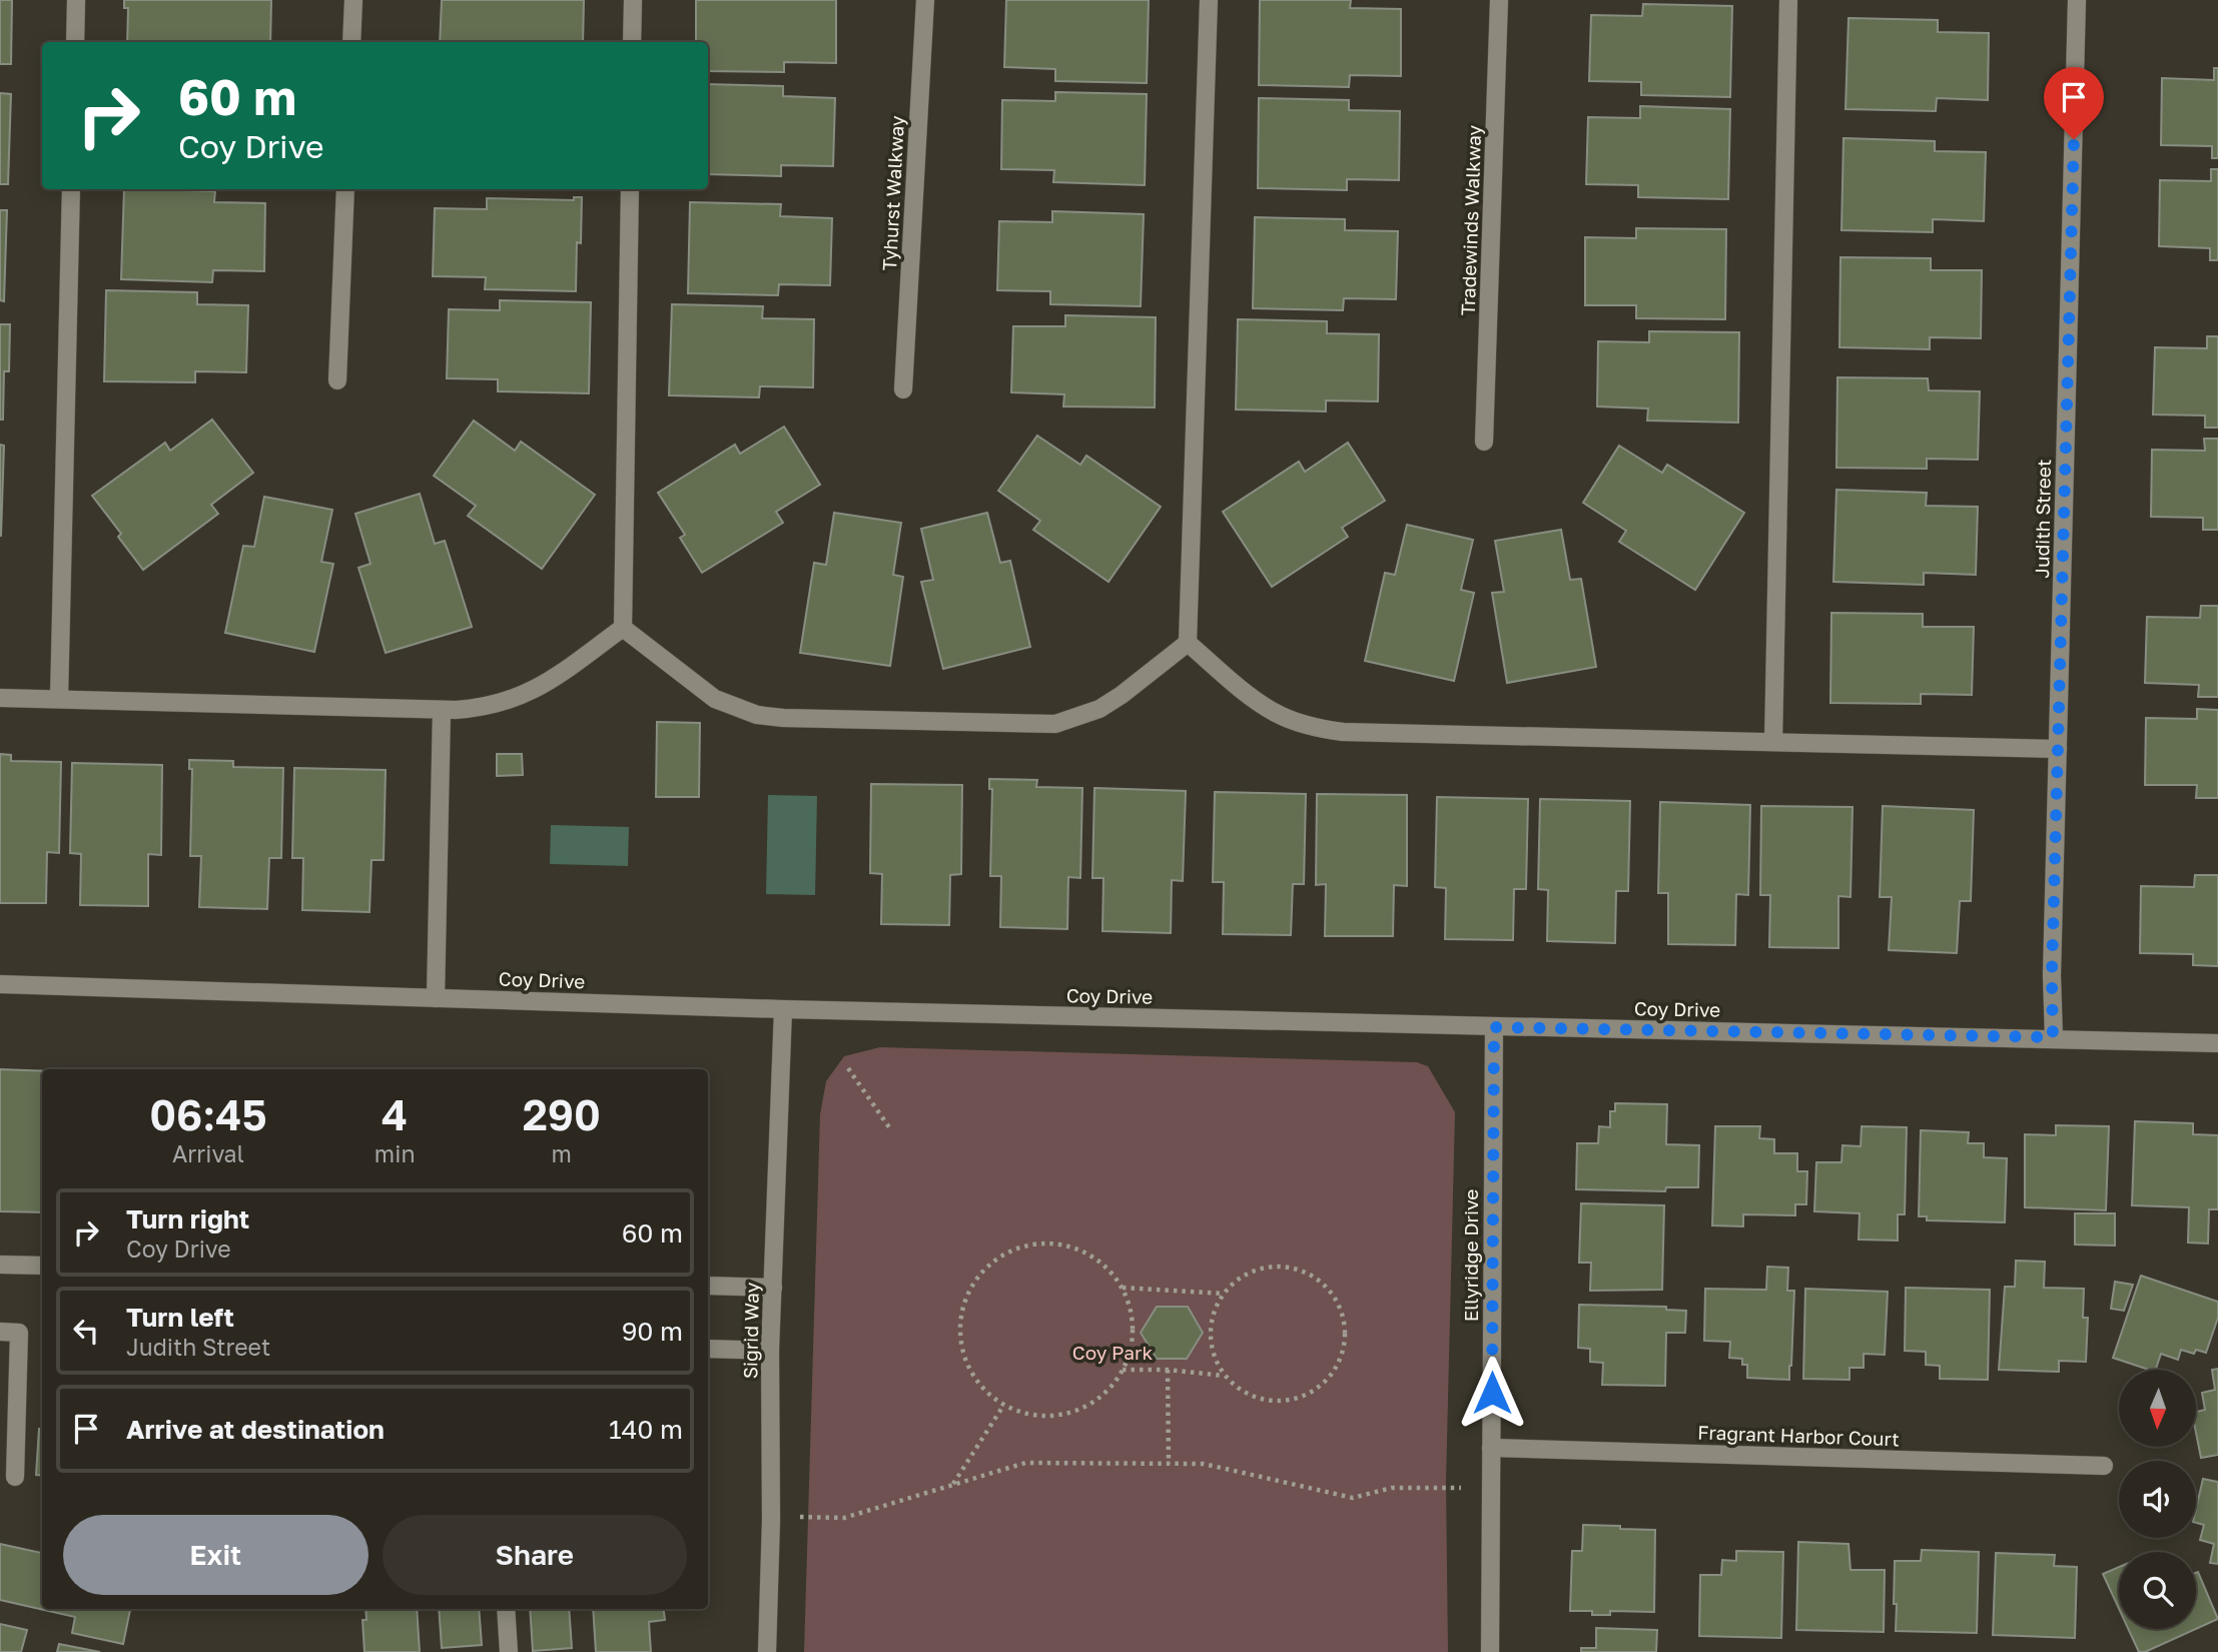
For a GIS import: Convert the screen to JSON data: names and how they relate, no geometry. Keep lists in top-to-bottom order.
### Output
{
  "streets": {
    "street": [
      "Tyhurst Walkway",
      "Tradewinds Walkway",
      "Judith Street",
      "Coy Drive",
      "Ellyridge Drive",
      "Sigrid Way",
      "Fragrant Harbor Court"
    ]
  },
  "crossings": [
    ["Judith Street", "Coy Drive"],
    ["Coy Drive", "Ellyridge Drive"],
    ["Coy Drive", "Sigrid Way"],
    ["Ellyridge Drive", "Fragrant Harbor Court"]
  ],
  "parks": ["Coy Park"],
  "north": "bottom",
  "page": {
    "turn": ["60 m", "Coy Drive"],
    "eta": [
      "06:45",
      "Arrival",
      "4",
      "min",
      "290",
      "m"
    ],
    "list": [
      {
        "name": "Turn right",
        "note": "Coy Drive",
        "value": "60 m"
      },
      {
        "name": "Turn left",
        "note": "Judith Street",
        "value": "90 m"
      },
      {
        "name": "Arrive at destination",
        "value": "140 m"
      }
    ],
    "buttons": ["Exit", "Share"]
  }
}
